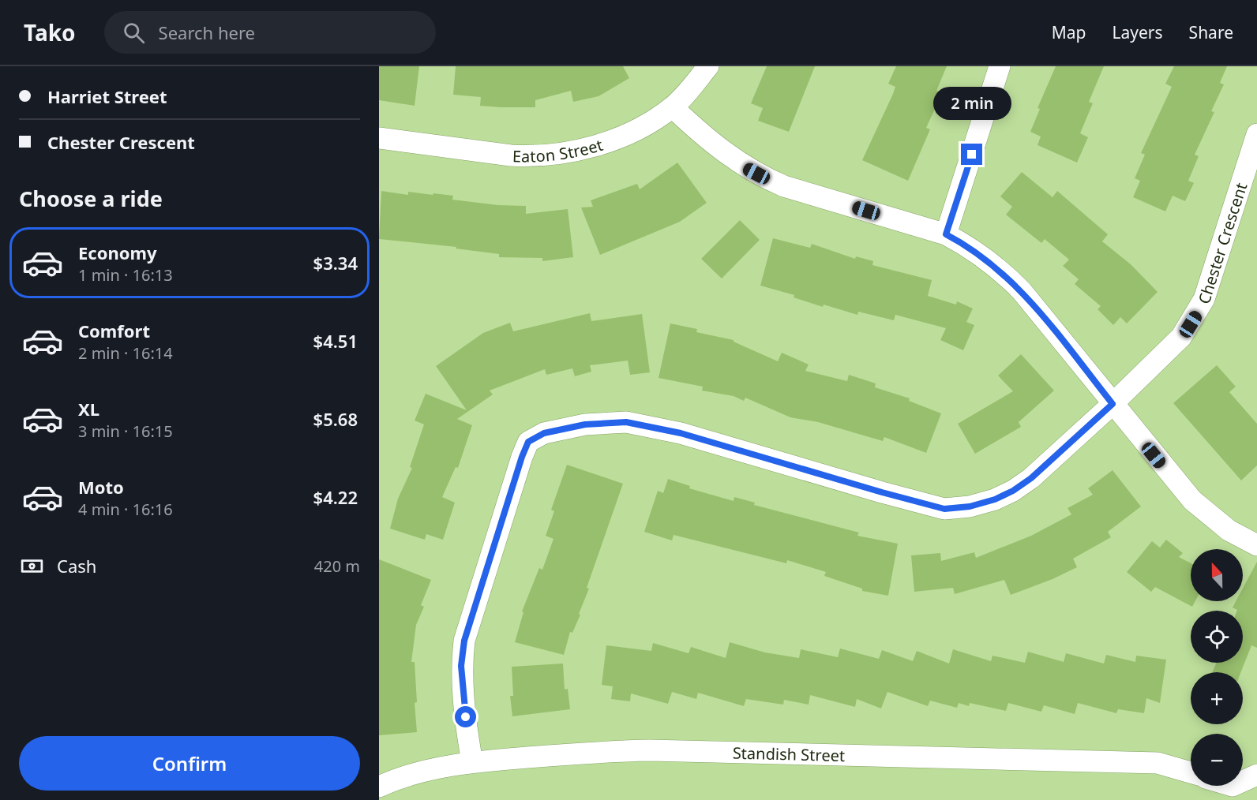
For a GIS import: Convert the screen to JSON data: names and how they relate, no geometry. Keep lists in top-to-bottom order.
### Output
{
  "streets": {
    "street": ["Eaton Street", "Chester Crescent", "Standish Street"]
  },
  "crossings": [
    ["Chester Crescent", "Standish Street"]
  ],
  "north": "top",
  "page": {
    "header": "Tako",
    "search": "Search here",
    "nav": ["Map", "Layers", "Share"],
    "banner": ["Harriet Street", "Chester Crescent"],
    "bubble": "2 min",
    "heading": "Choose a ride",
    "list": [
      {
        "name": "Economy",
        "note": "1 min · 16:13",
        "value": "$3.34"
      },
      {
        "name": "Comfort",
        "note": "2 min · 16:14",
        "value": "$4.51"
      },
      {
        "name": "XL",
        "note": "3 min · 16:15",
        "value": "$5.68"
      },
      {
        "name": "Moto",
        "note": "4 min · 16:16",
        "value": "$4.22"
      }
    ],
    "pay": ["Cash", "420 m"],
    "map_buttons": ["+", "−"],
    "buttons": "Confirm"
  }
}
